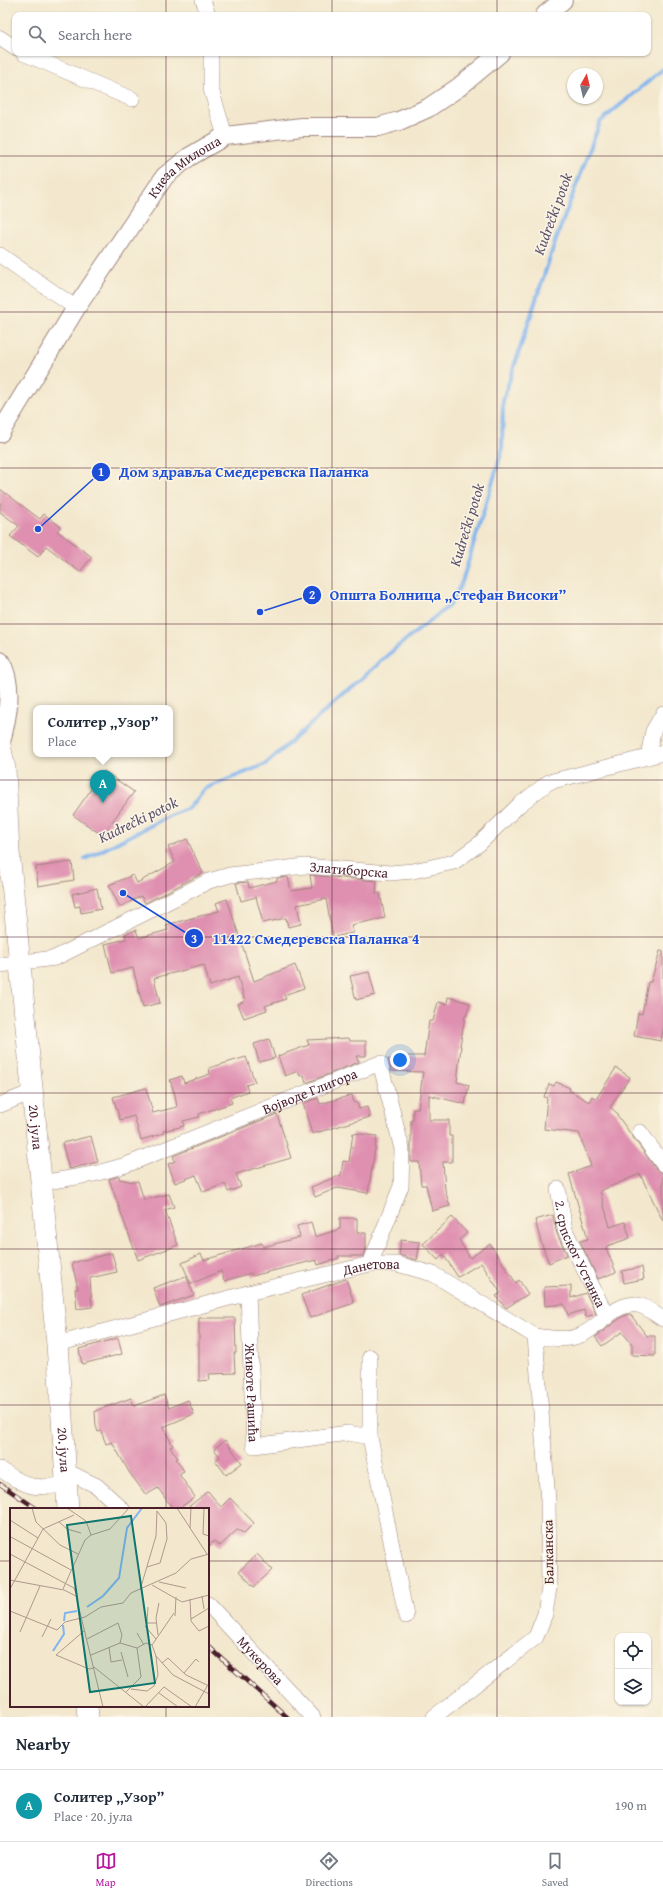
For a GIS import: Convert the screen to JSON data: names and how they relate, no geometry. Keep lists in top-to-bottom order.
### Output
{
  "streets": {
    "main road": ["20. јула"],
    "street": [
      "Кнеза Милоша",
      "Златиборска",
      "Војводе Глигора",
      "2. српског Устанка",
      "Данетова",
      "Животе Рашића",
      "Балканска",
      "Мукерова"
    ]
  },
  "crossings": [
    ["Златиборска", "20. јула"],
    ["Војводе Глигора", "20. јула"],
    ["Војводе Глигора", "Данетова"],
    ["20. јула", "Данетова"],
    ["2. српског Устанка", "Данетова"],
    ["Данетова", "Животе Рашића"],
    ["Данетова", "Балканска"]
  ],
  "water": ["Kudrečki potok"],
  "places": ["Дом здравља Смедеревска Паланка", "Општа Болница „Стефан Високи”", "11422 Смедеревска Паланка 4"],
  "north": "top",
  "page": {
    "search": "Search here",
    "popup": ["Солитер „Узор”", "Place"],
    "pins": "A",
    "heading": "Nearby",
    "list": [
      {
        "mark": "A",
        "name": "Солитер „Узор”",
        "note": "Place · 20. јула",
        "value": "190 m"
      }
    ],
    "nav": ["Map", "Directions", "Saved"]
  }
}
